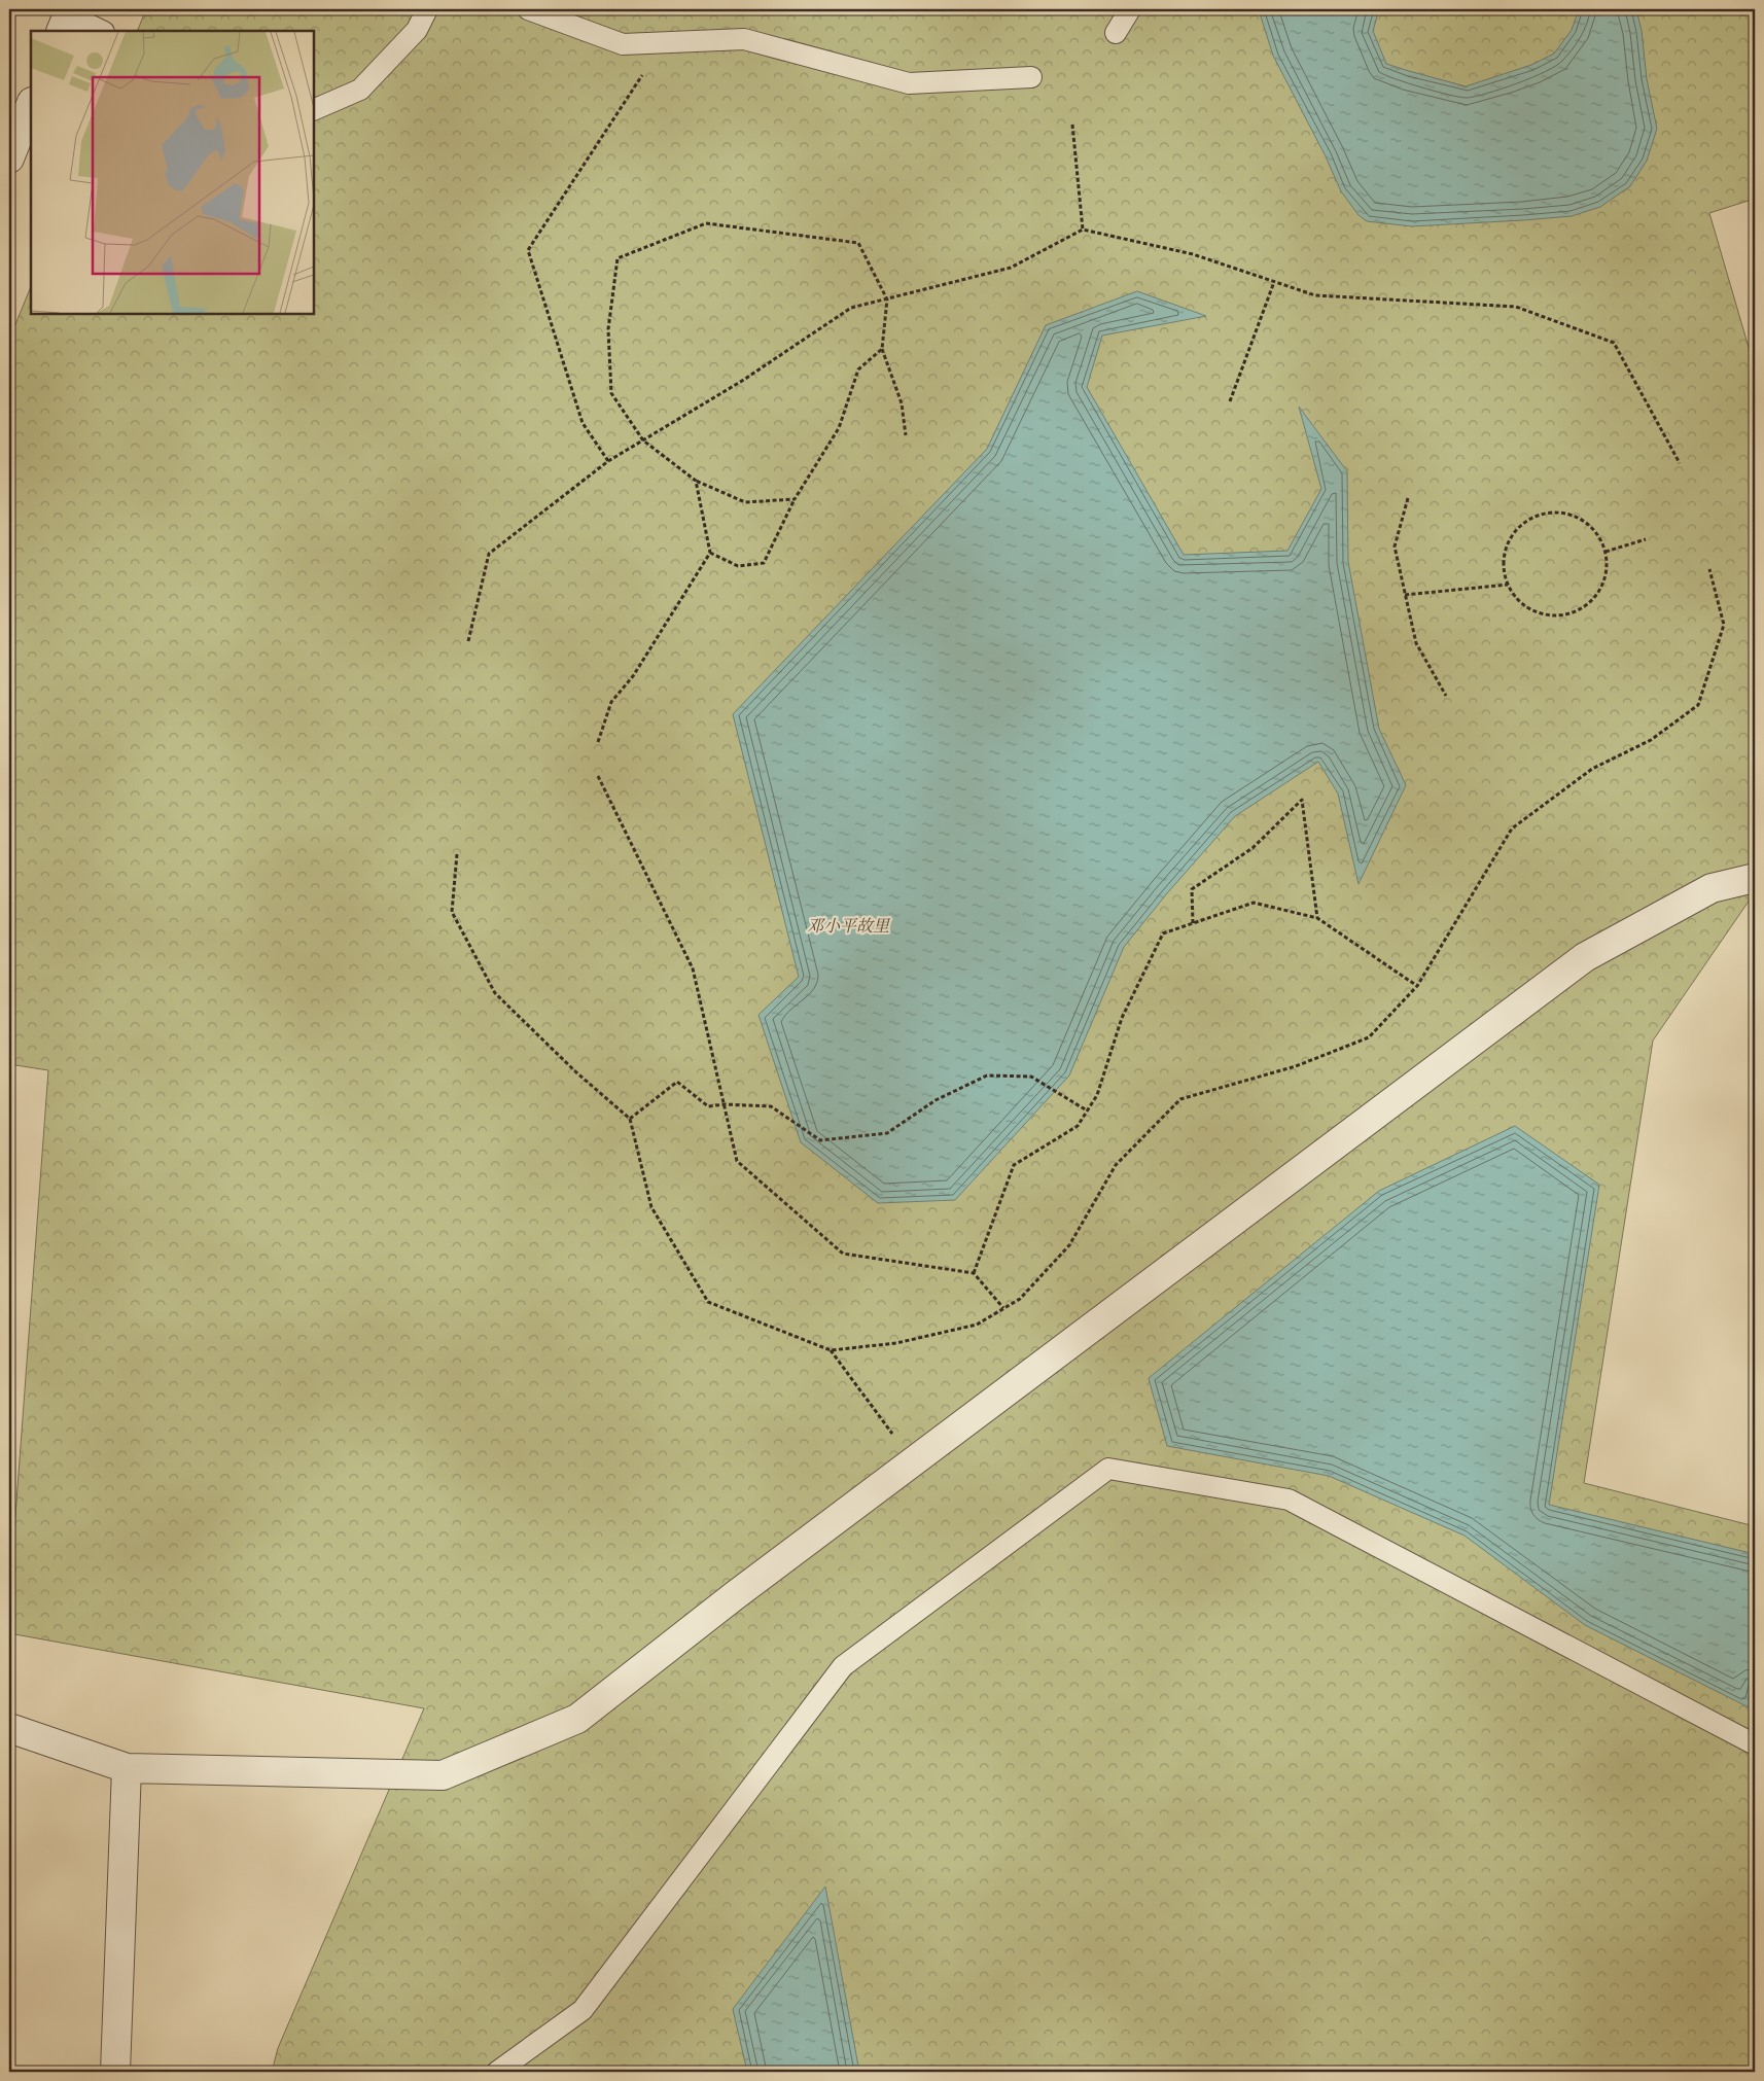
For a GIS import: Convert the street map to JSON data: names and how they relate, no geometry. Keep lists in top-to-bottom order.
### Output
{
  "parks": ["邓小平故里"]
}
